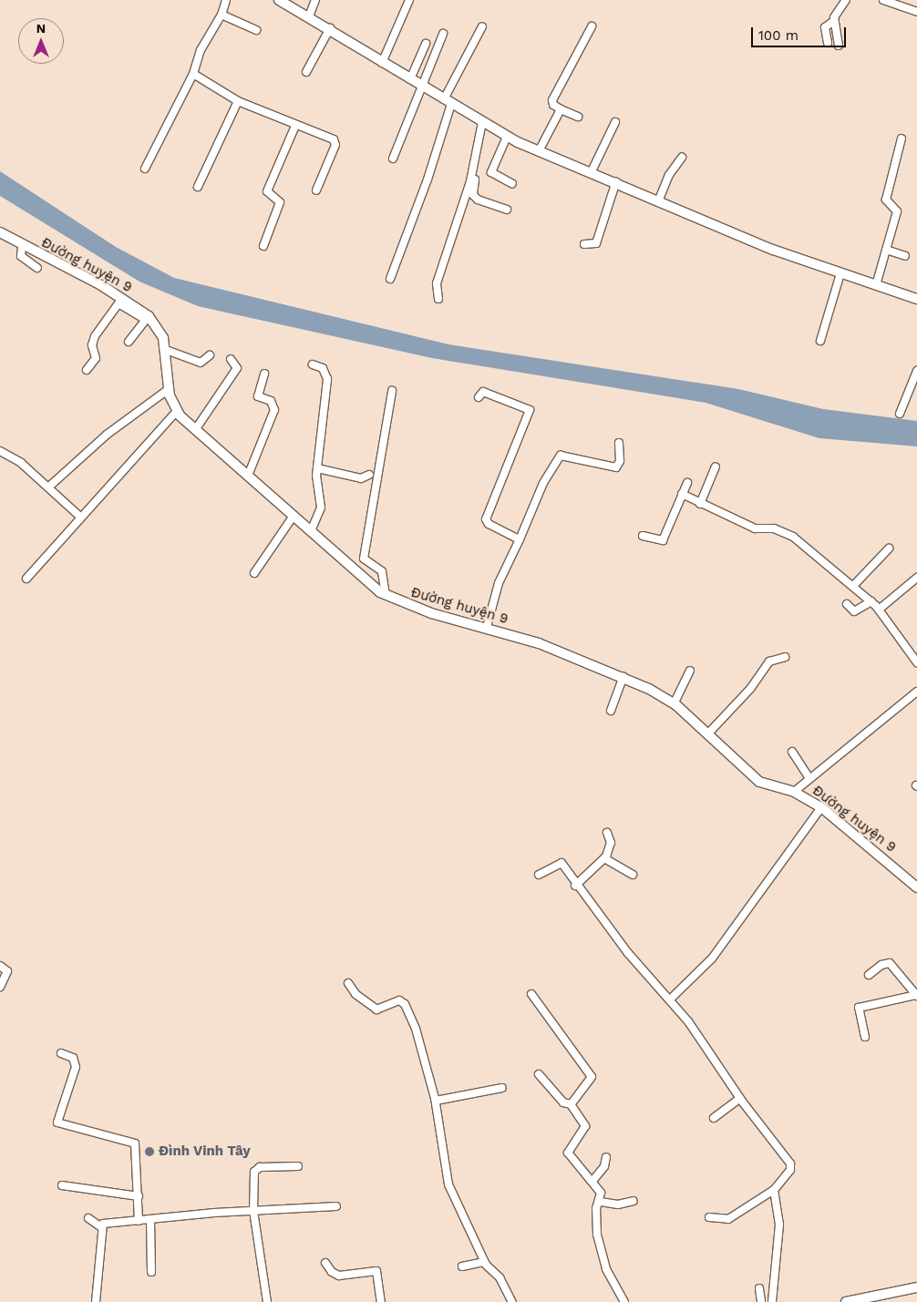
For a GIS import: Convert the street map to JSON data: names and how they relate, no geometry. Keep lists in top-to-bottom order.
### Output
{
  "streets": {
    "street": ["Đường huyện 9"]
  },
  "places": ["Đình Vinh Tây"],
  "scale_bar": "100 m",
  "north": "top"
}
